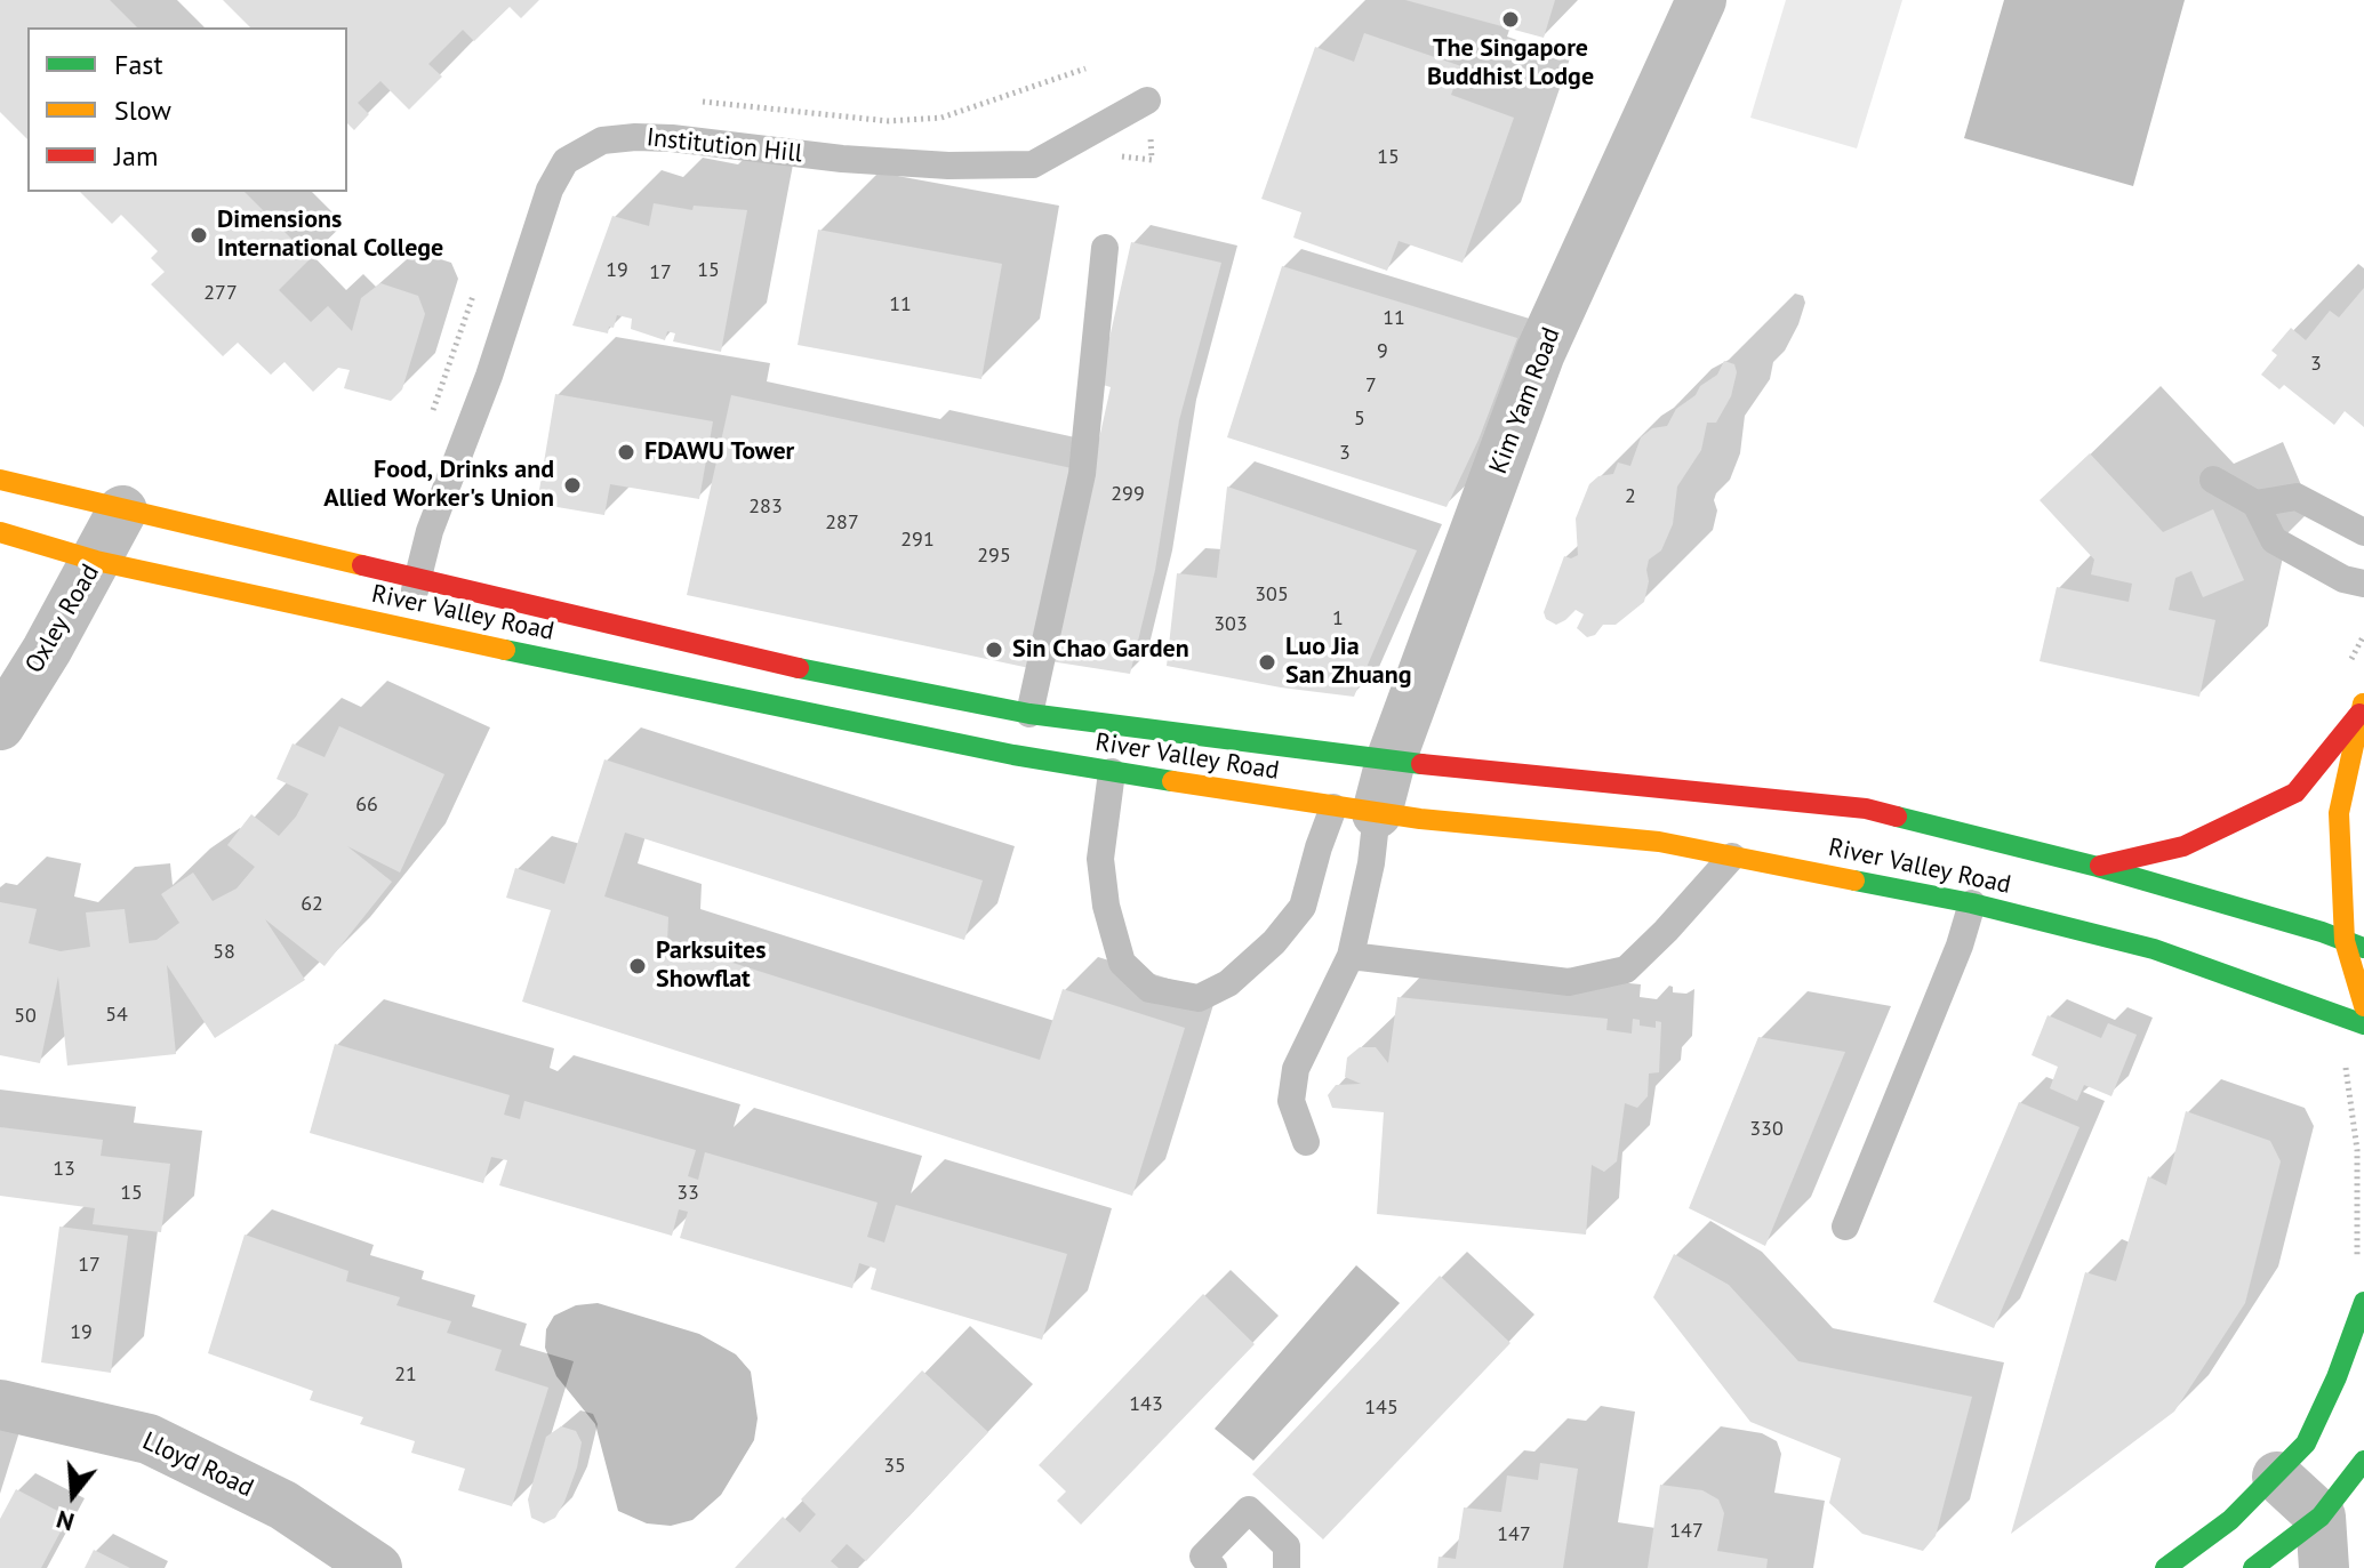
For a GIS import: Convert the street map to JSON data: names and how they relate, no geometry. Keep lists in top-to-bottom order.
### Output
{
  "streets": {
    "main road": ["River Valley Road"],
    "street": ["Kim Yam Road", "Oxley Road", "Lloyd Road"],
    "lane": ["Institution Hill"]
  },
  "crossings": [
    ["Institution Hill", "River Valley Road"],
    ["Kim Yam Road", "River Valley Road"],
    ["River Valley Road", "Oxley Road"]
  ],
  "places": [
    "The Singapore Buddhist Lodge",
    "Dimensions International College",
    "FDAWU Tower",
    "Food, Drinks and Allied Worker's Union",
    "Sin Chao Garden",
    "Luo Jia San Zhuang",
    "Parksuites Showflat"
  ],
  "house_numbers": [
    "15",
    "19",
    "15",
    "17",
    "277",
    "11",
    "11",
    "9",
    "3",
    "7",
    "5",
    "3",
    "299",
    "2",
    "283",
    "287",
    "291",
    "295",
    "305",
    "1",
    "303",
    "66",
    "62",
    "58",
    "54",
    "50",
    "330",
    "13",
    "15",
    "33",
    "17",
    "19",
    "21",
    "143",
    "145",
    "35",
    "147",
    "147"
  ],
  "legend": ["Fast", "Slow", "Jam"],
  "north": "bottom"
}
